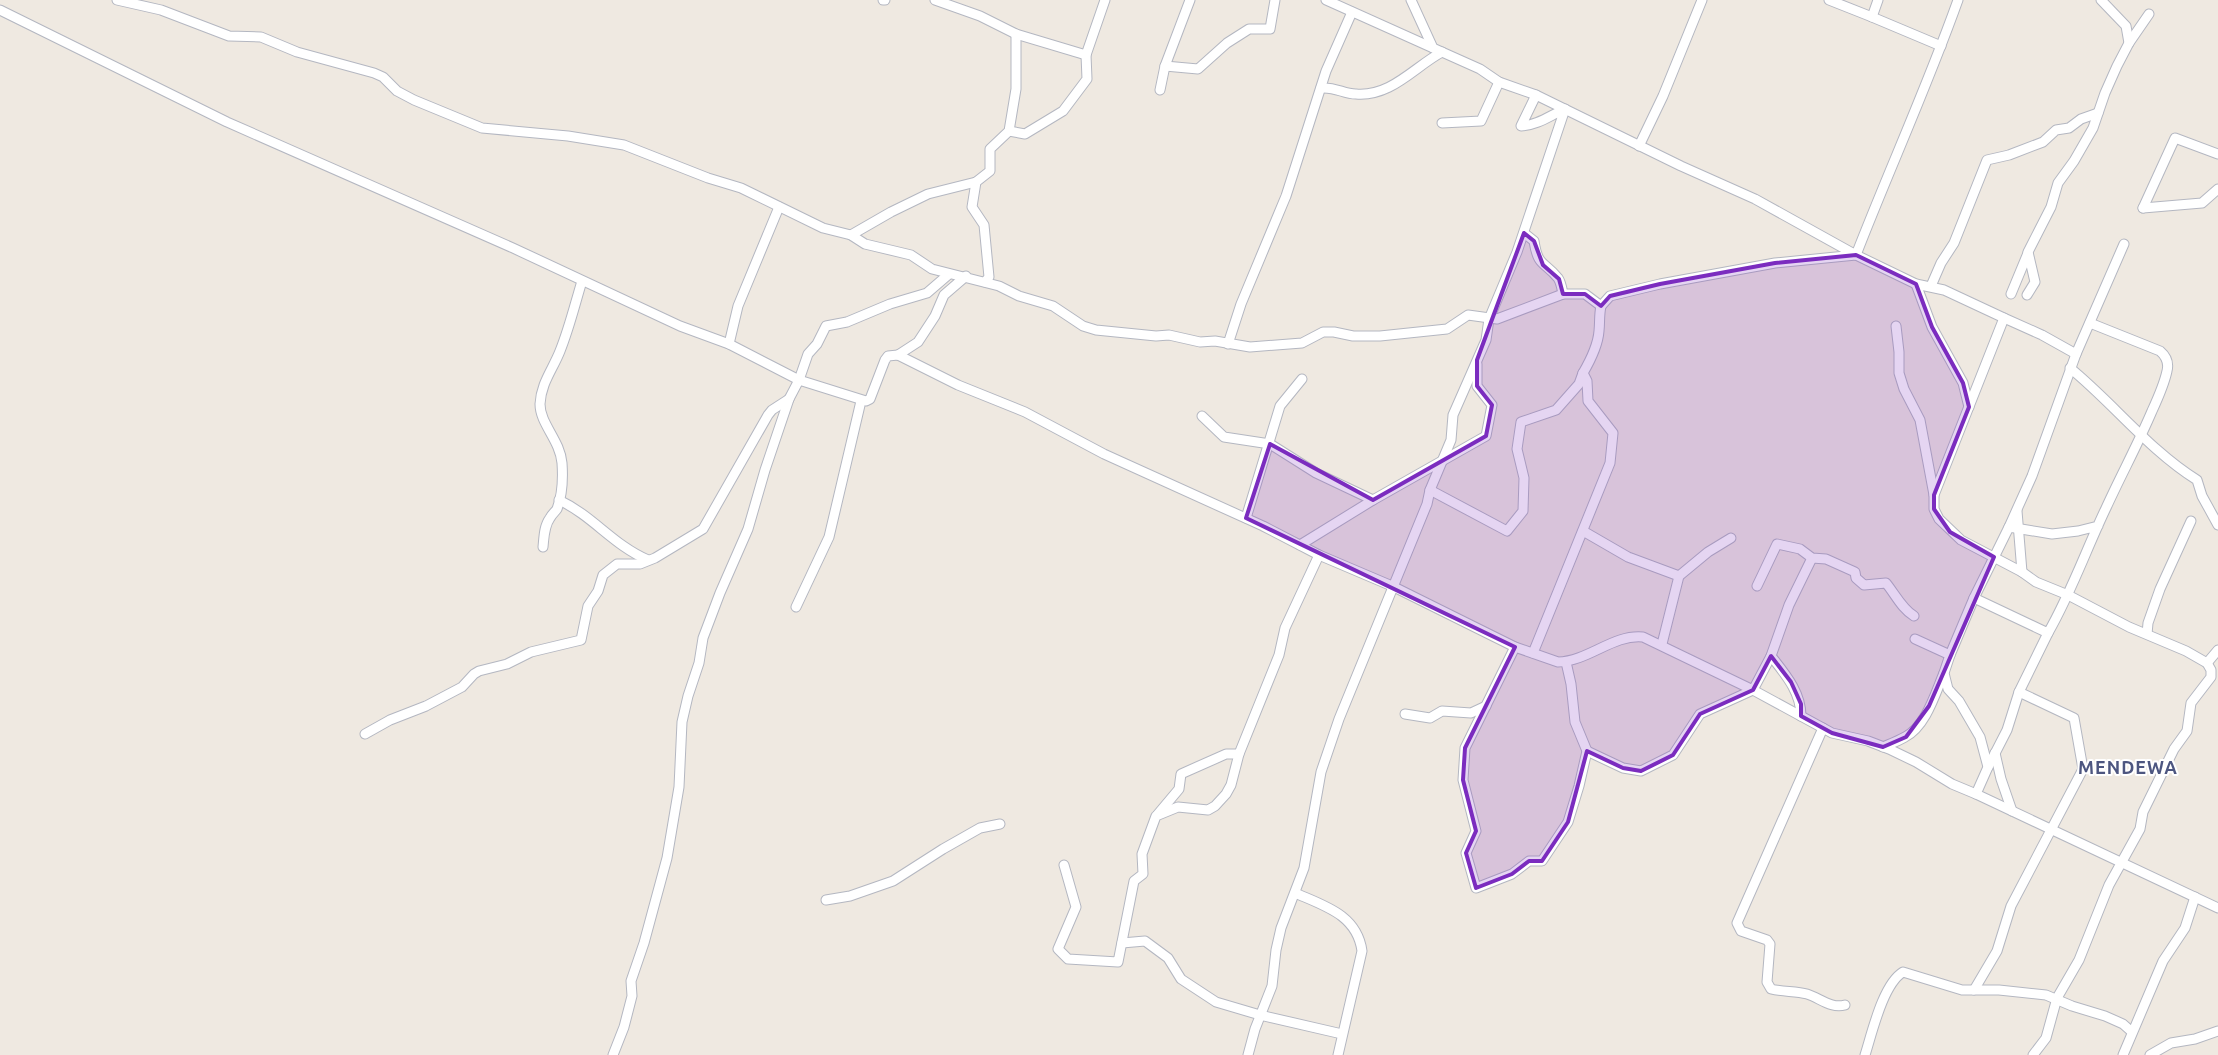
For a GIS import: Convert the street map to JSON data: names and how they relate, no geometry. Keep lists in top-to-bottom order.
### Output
{
  "districts": ["MENDEWA"]
}
